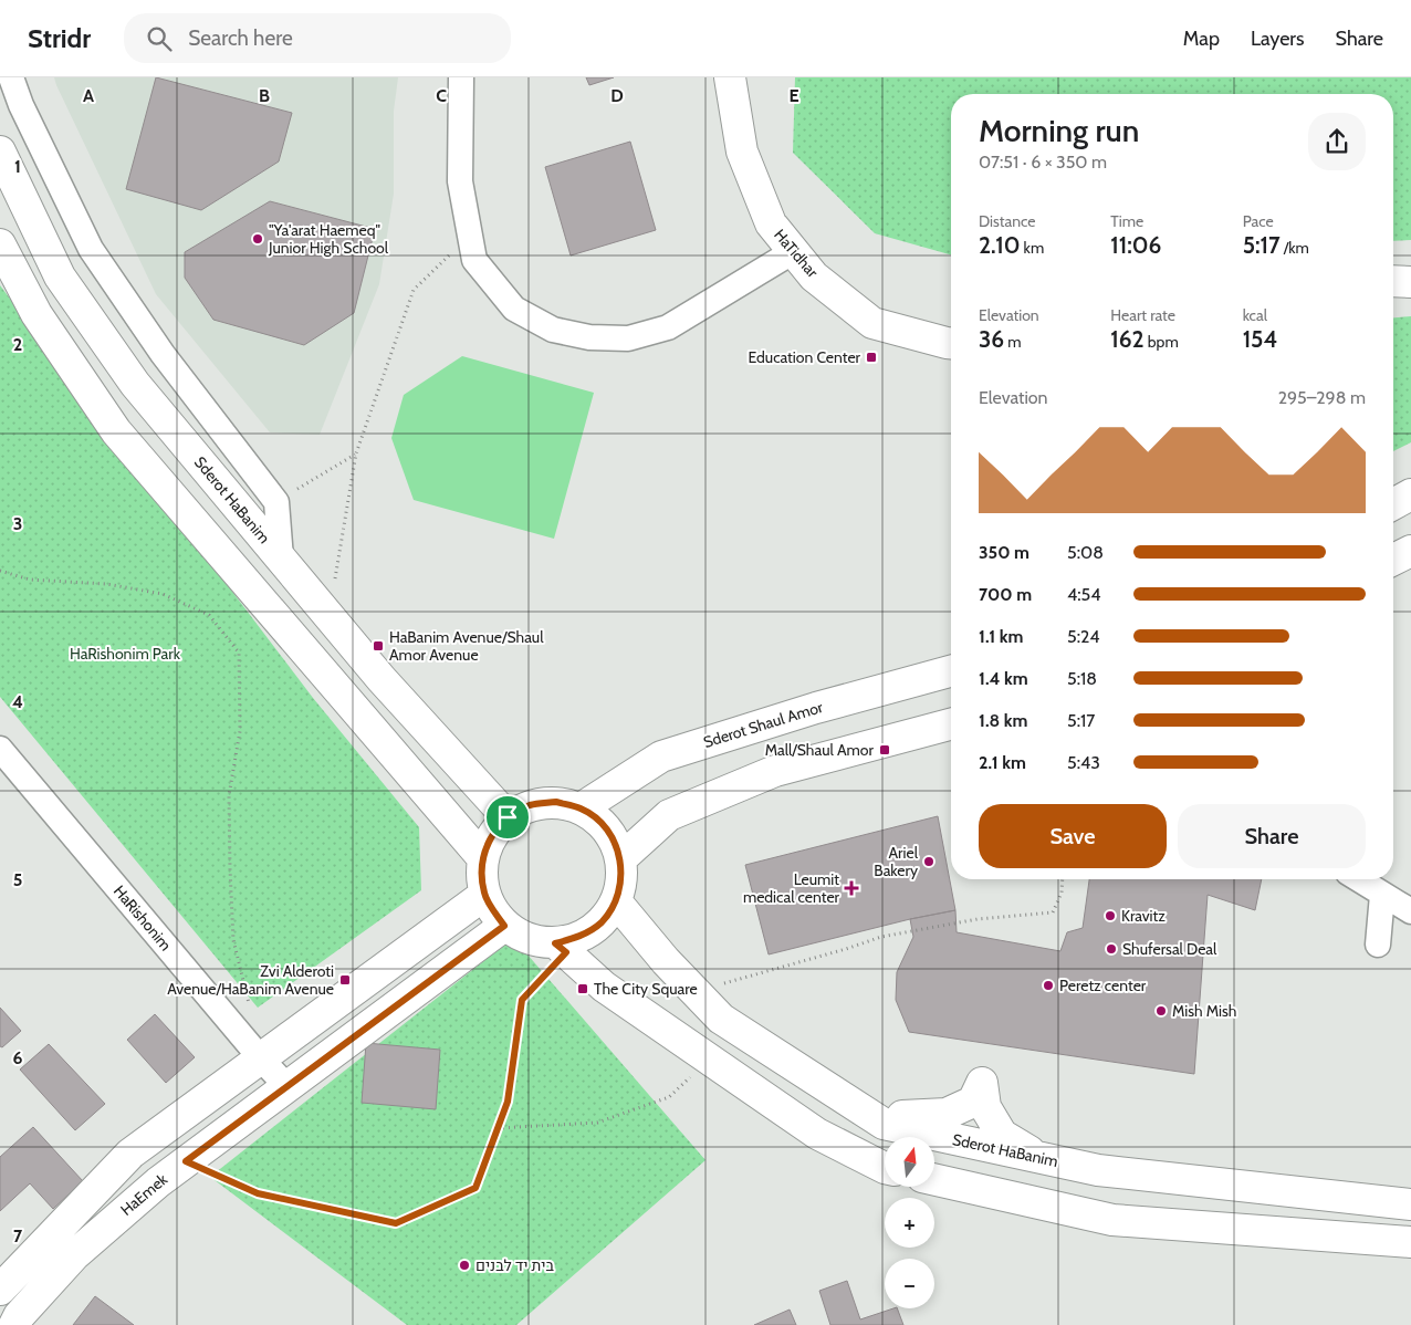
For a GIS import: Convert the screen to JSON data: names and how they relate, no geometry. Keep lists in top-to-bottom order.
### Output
{
  "streets": {
    "main road": [
      "HaTidhar",
      "Sderot HaBanim",
      "Sderot Shaul Amor",
      "HaEmek"
    ],
    "street": ["HaRishonim"]
  },
  "crossings": [
    ["Sderot HaBanim", "Sderot Shaul Amor"],
    ["Sderot HaBanim", "HaEmek"],
    ["Sderot Shaul Amor", "HaEmek"],
    ["HaRishonim", "HaEmek"]
  ],
  "parks": ["HaRishonim Park"],
  "places": {
    "other": [
      "\"Ya'arat Haemeq\" Junior High School",
      "Ariel Bakery",
      "Kravitz",
      "Shufersal Deal",
      "Peretz center",
      "Mish Mish",
      "בית יד לבנים"
    ],
    "transit": [
      "Education Center",
      "HaBanim Avenue/Shaul Amor Avenue",
      "Mall/Shaul Amor",
      "Zvi Alderoti Avenue/HaBanim Avenue",
      "The City Square"
    ],
    "health": ["Leumit medical center"]
  },
  "north": "top",
  "page": {
    "header": "Stridr",
    "search": "Search here",
    "nav": ["Map", "Layers", "Share"],
    "heading": ["Morning run", "07:51 · 6 × 350 m"],
    "stats": [
      ["Distance", "2.10 km"],
      ["Time", "11:06"],
      ["Pace", "5:17 /km"],
      ["Elevation", "36 m"],
      ["Heart rate", "162 bpm"],
      ["kcal", "154"]
    ],
    "chart": ["Elevation", "295–298 m"],
    "list": [
      {
        "name": "350 m",
        "note": "5:08"
      },
      {
        "name": "700 m",
        "note": "4:54"
      },
      {
        "name": "1.1 km",
        "note": "5:24"
      },
      {
        "name": "1.4 km",
        "note": "5:18"
      },
      {
        "name": "1.8 km",
        "note": "5:17"
      },
      {
        "name": "2.1 km",
        "note": "5:43"
      }
    ],
    "buttons": ["Save", "Share"],
    "map_buttons": ["+", "−"]
  },
  "grid": {
    "columns": [
      "A",
      "B",
      "C",
      "D",
      "E"
    ],
    "rows": [
      "1",
      "2",
      "3",
      "4",
      "5",
      "6",
      "7"
    ]
  }
}
